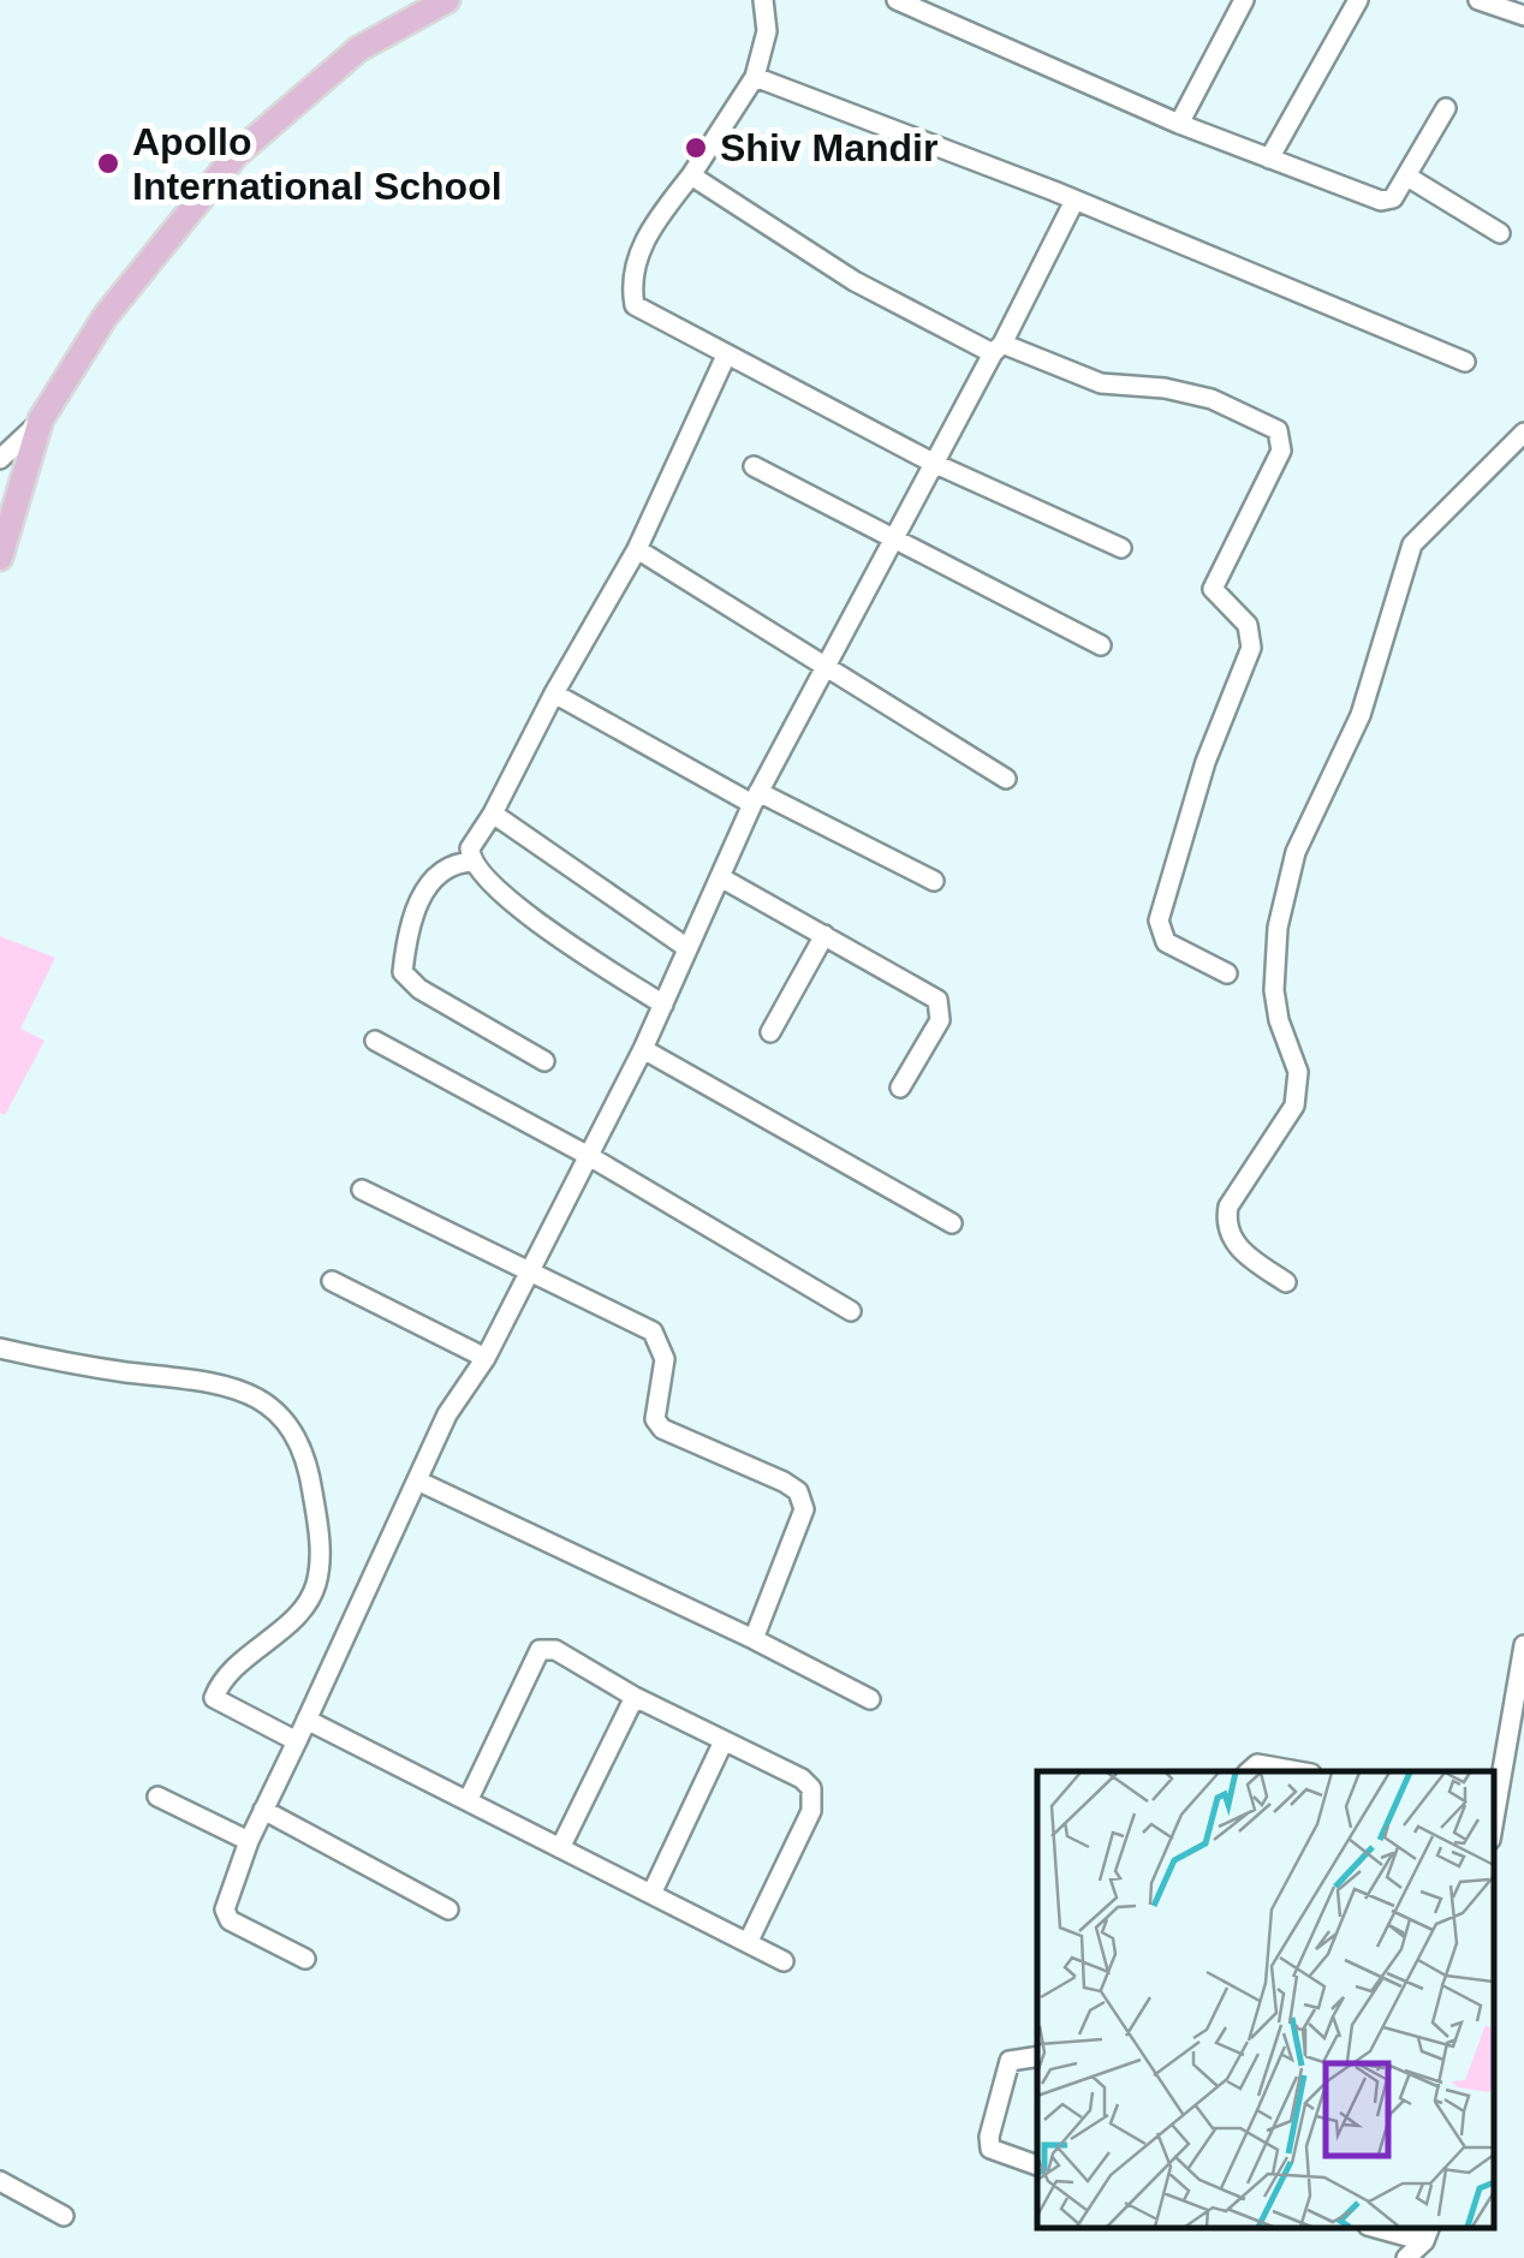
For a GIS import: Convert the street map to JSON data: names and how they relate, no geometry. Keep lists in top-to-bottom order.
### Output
{
  "places": ["Shiv Mandir", "Apollo International School"]
}
